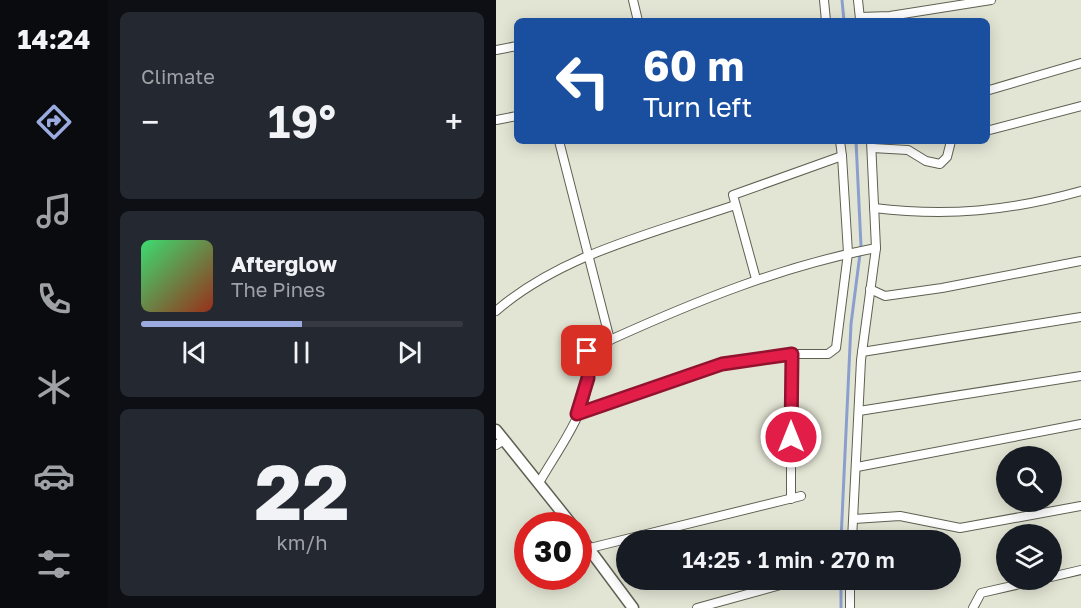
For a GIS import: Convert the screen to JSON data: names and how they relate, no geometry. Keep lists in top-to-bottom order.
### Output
{
  "page": {
    "tabs": "14:24",
    "tile": [
      "Climate",
      ["22", "km/h"]
    ],
    "turn": ["60 m", "Turn left"],
    "heat": ["−", "19°", "+"],
    "song": ["Afterglow", "The Pines"],
    "limit": "30",
    "trip": "14:25 · 1 min · 270 m"
  }
}
